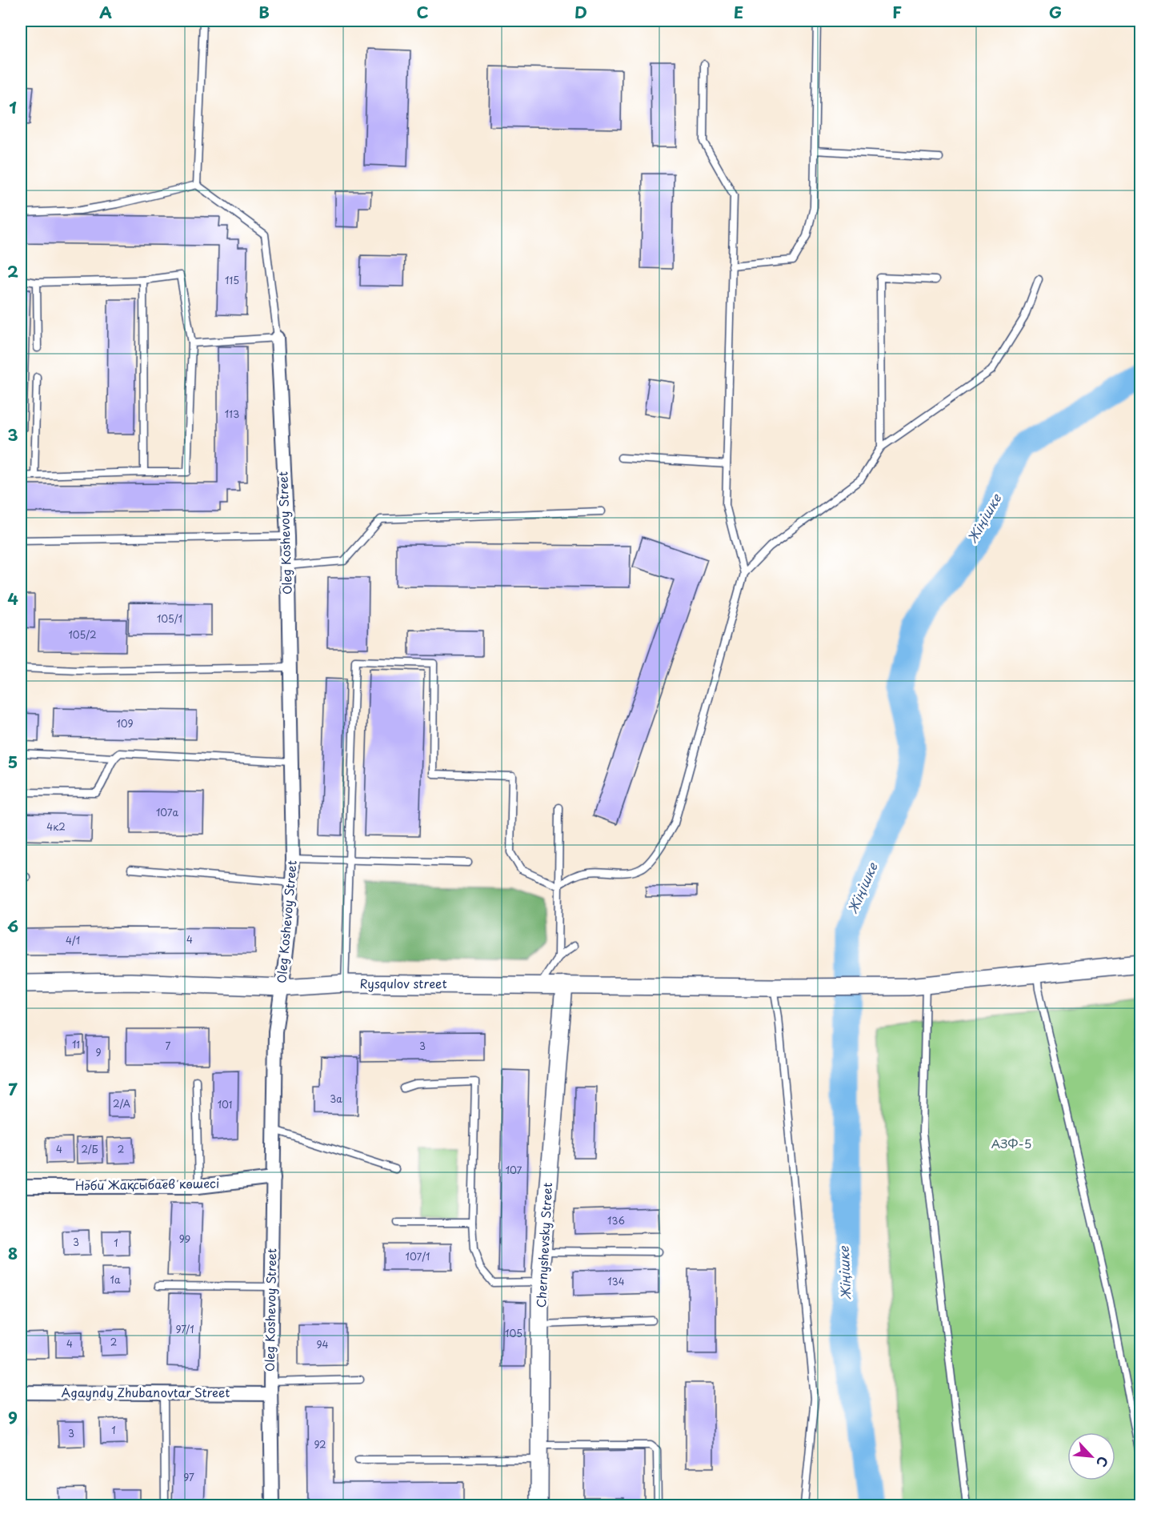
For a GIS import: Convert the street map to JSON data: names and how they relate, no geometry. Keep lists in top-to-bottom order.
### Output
{
  "streets": {
    "street": [
      "Oleg Koshevoy Street",
      "Rysqulov street",
      "Нәби Жақсыбаев көшесі",
      "Chernyshevsky Street",
      "Agayndy Zhubanovtar Street"
    ]
  },
  "crossings": [
    ["Oleg Koshevoy Street", "Rysqulov street"],
    ["Oleg Koshevoy Street", "Нәби Жақсыбаев көшесі"],
    ["Oleg Koshevoy Street", "Agayndy Zhubanovtar Street"],
    ["Rysqulov street", "Chernyshevsky Street"]
  ],
  "water": ["Жіңішке"],
  "parks": ["АЗФ-5"],
  "house_numbers": [
    "115",
    "113",
    "105/1",
    "105/2",
    "109",
    "107а",
    "4к2",
    "4",
    "4/1",
    "11",
    "7",
    "3",
    "9",
    "3а",
    "2/А",
    "101",
    "4",
    "2/Б",
    "2",
    "107",
    "136",
    "99",
    "3",
    "1",
    "107/1",
    "1а",
    "134",
    "97/1",
    "105",
    "2",
    "4",
    "94",
    "1",
    "3",
    "92",
    "97"
  ],
  "north": "bottom right",
  "grid": {
    "columns": [
      "A",
      "B",
      "C",
      "D",
      "E",
      "F",
      "G"
    ],
    "rows": [
      "1",
      "2",
      "3",
      "4",
      "5",
      "6",
      "7",
      "8",
      "9"
    ]
  }
}
